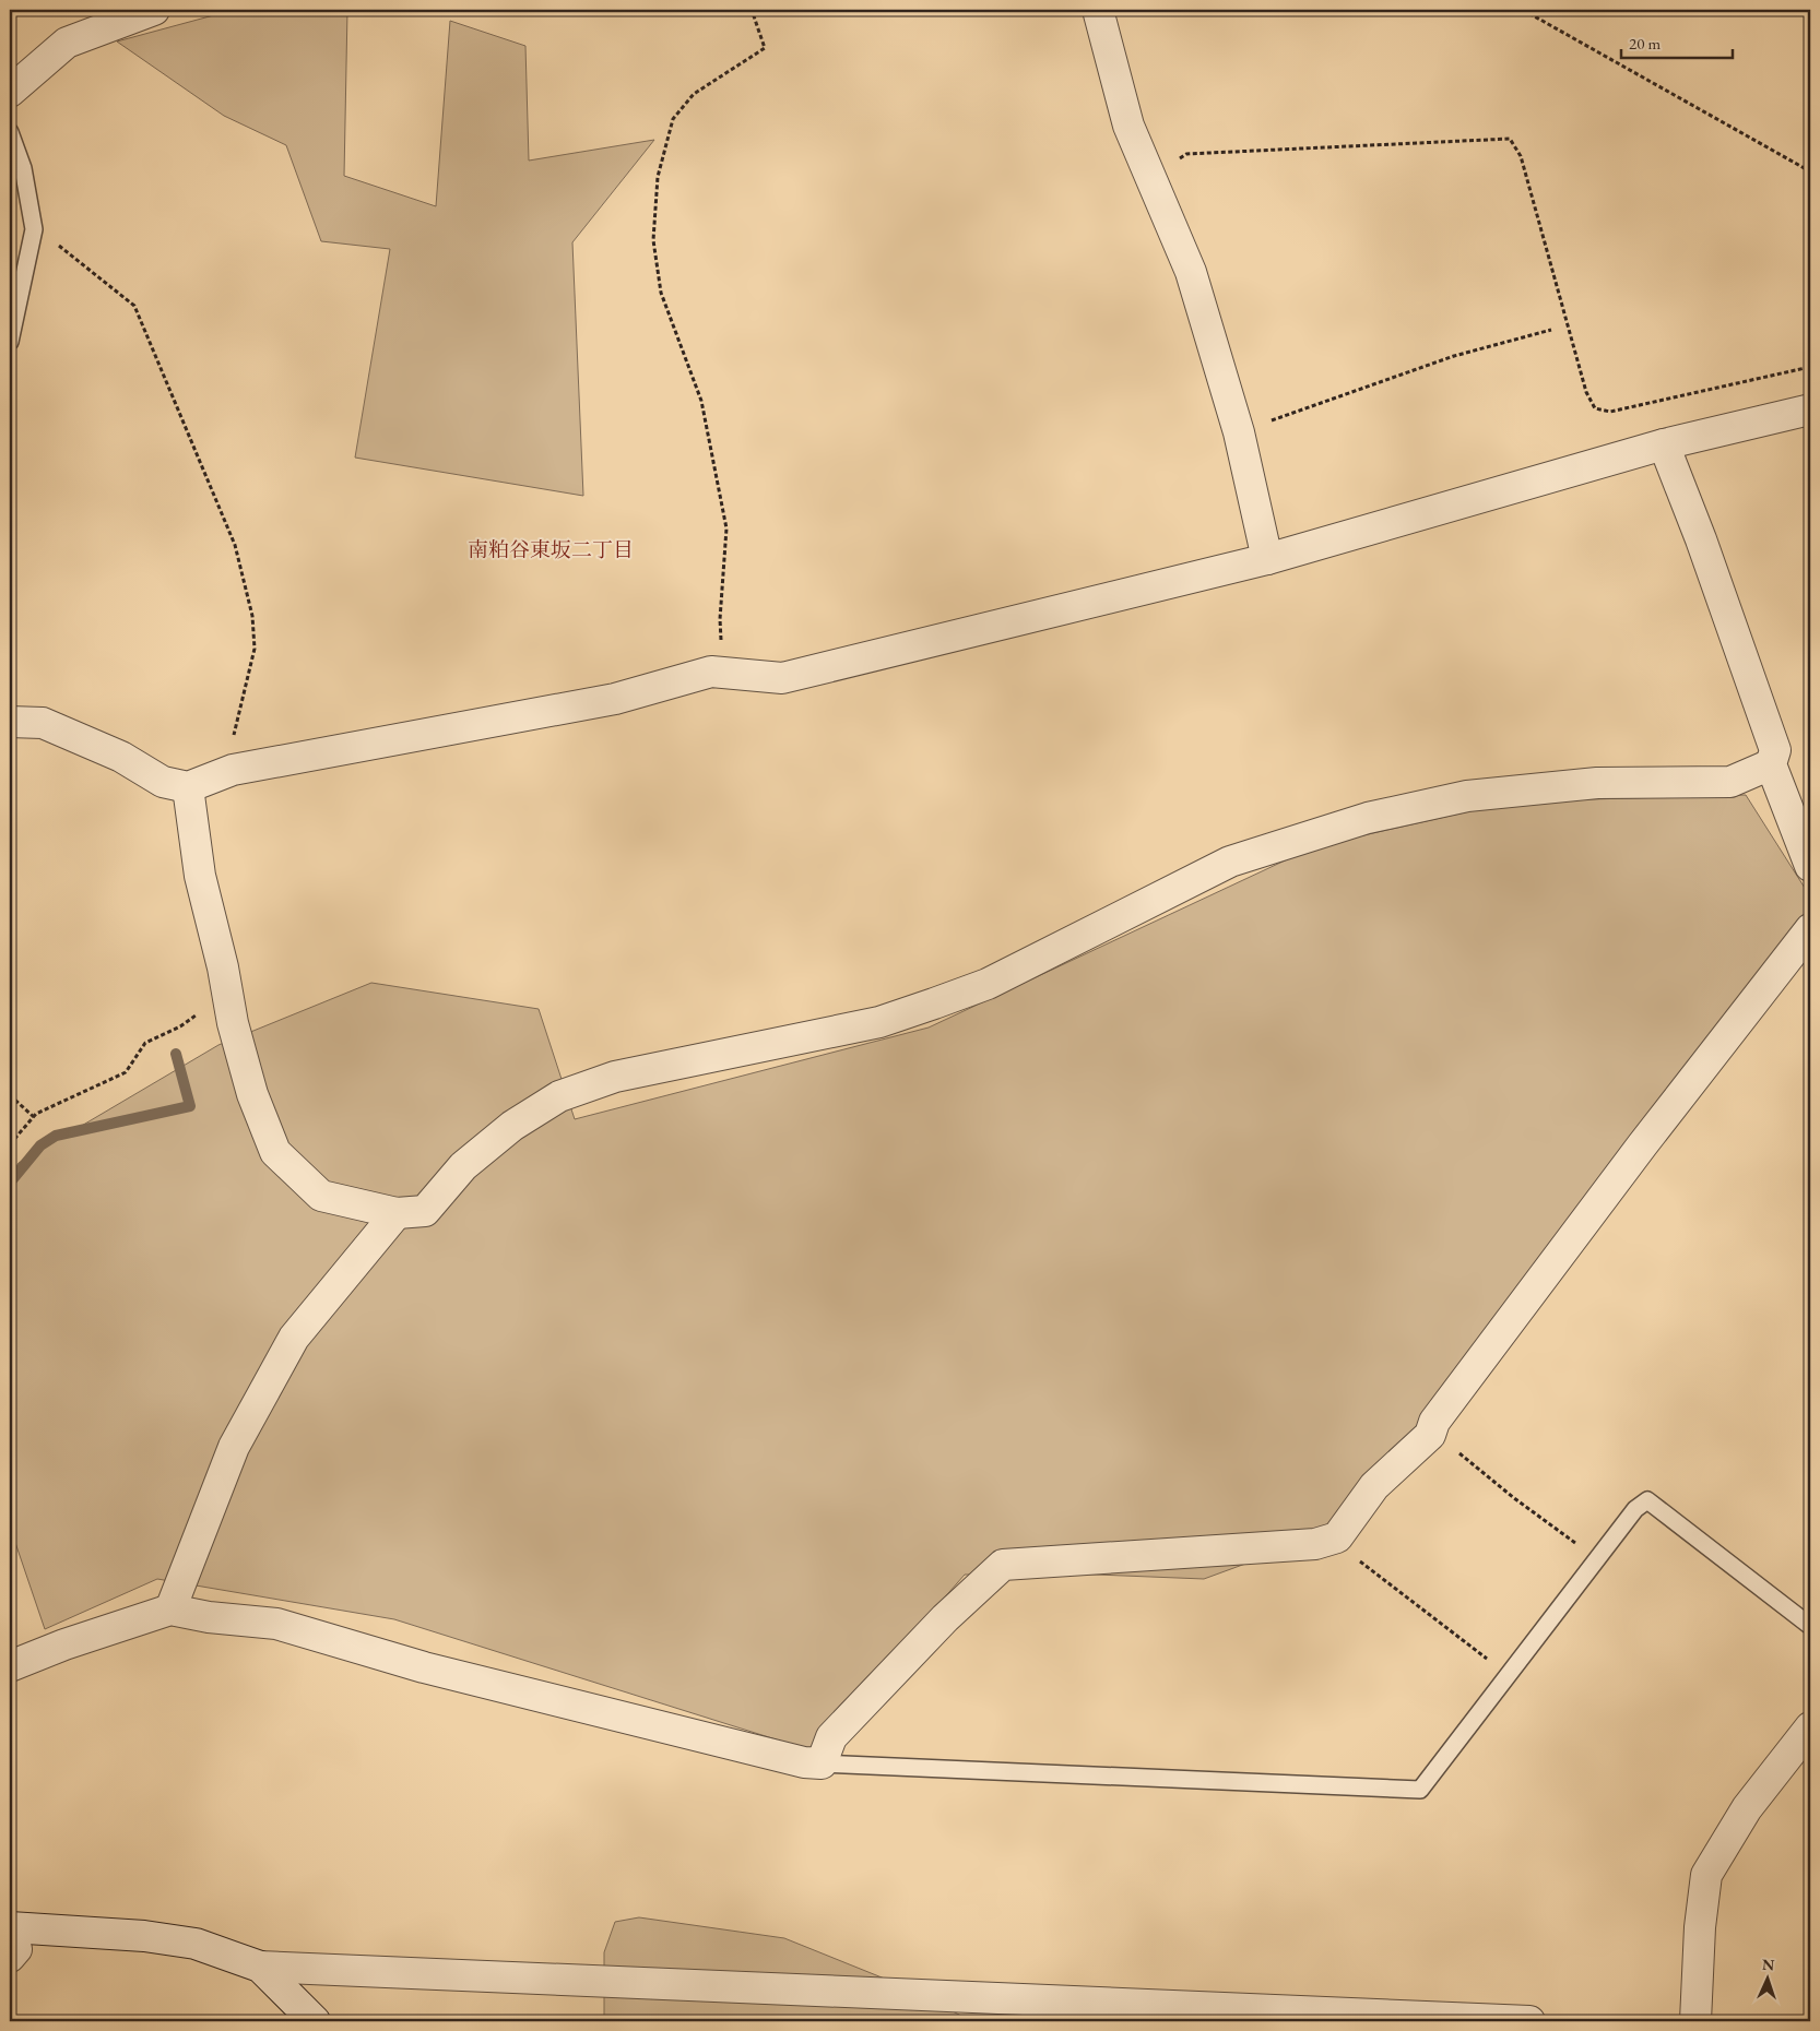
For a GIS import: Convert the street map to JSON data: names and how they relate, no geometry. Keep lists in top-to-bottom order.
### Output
{
  "districts": ["南粕谷東坂二丁目"],
  "scale_bar": "20 m",
  "north": "top"
}
